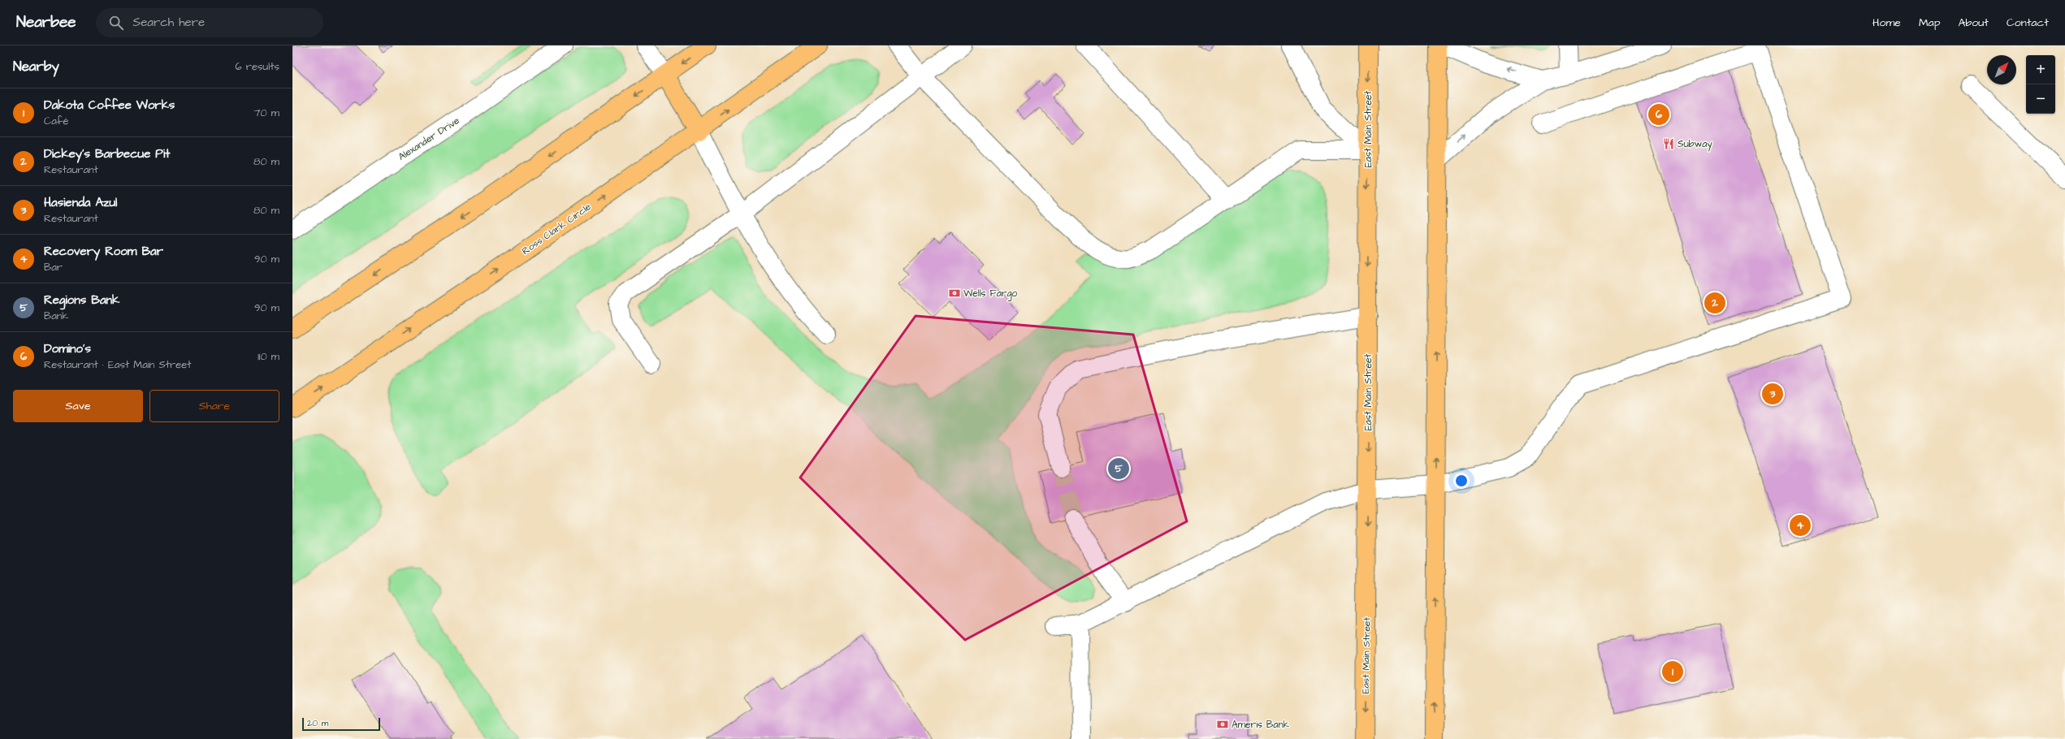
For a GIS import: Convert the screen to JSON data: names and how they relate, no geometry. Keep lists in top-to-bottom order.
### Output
{
  "streets": {
    "highway": ["East Main Street", "Ross Clark Circle"],
    "street": ["Alexander Drive"]
  },
  "places": {
    "restaurant": ["Subway"],
    "bank": ["Wells Fargo", "Ameris Bank"]
  },
  "scale_bar": "20 m",
  "north": "top right",
  "page": {
    "header": "Nearbee",
    "search": "Search here",
    "nav": [
      "Home",
      "Map",
      "About",
      "Contact"
    ],
    "heading": ["Nearby", "6 results"],
    "map_buttons": ["+", "−"],
    "list": [
      {
        "mark": "1",
        "name": "Dakota Coffee Works",
        "note": "Café",
        "value": "70 m"
      },
      {
        "mark": "2",
        "name": "Dickey's Barbecue Pit",
        "note": "Restaurant",
        "value": "80 m"
      },
      {
        "mark": "3",
        "name": "Hasienda Azul",
        "note": "Restaurant",
        "value": "80 m"
      },
      {
        "mark": "4",
        "name": "Recovery Room Bar",
        "note": "Bar",
        "value": "90 m"
      },
      {
        "mark": "5",
        "name": "Regions Bank",
        "note": "Bank",
        "value": "90 m"
      },
      {
        "mark": "6",
        "name": "Domino's",
        "note": "Restaurant · East Main Street",
        "value": "110 m"
      }
    ],
    "pins": [
      "6",
      "2",
      "3",
      "5",
      "4",
      "1"
    ],
    "buttons": ["Save", "Share"],
    "scale": "20 m"
  }
}
